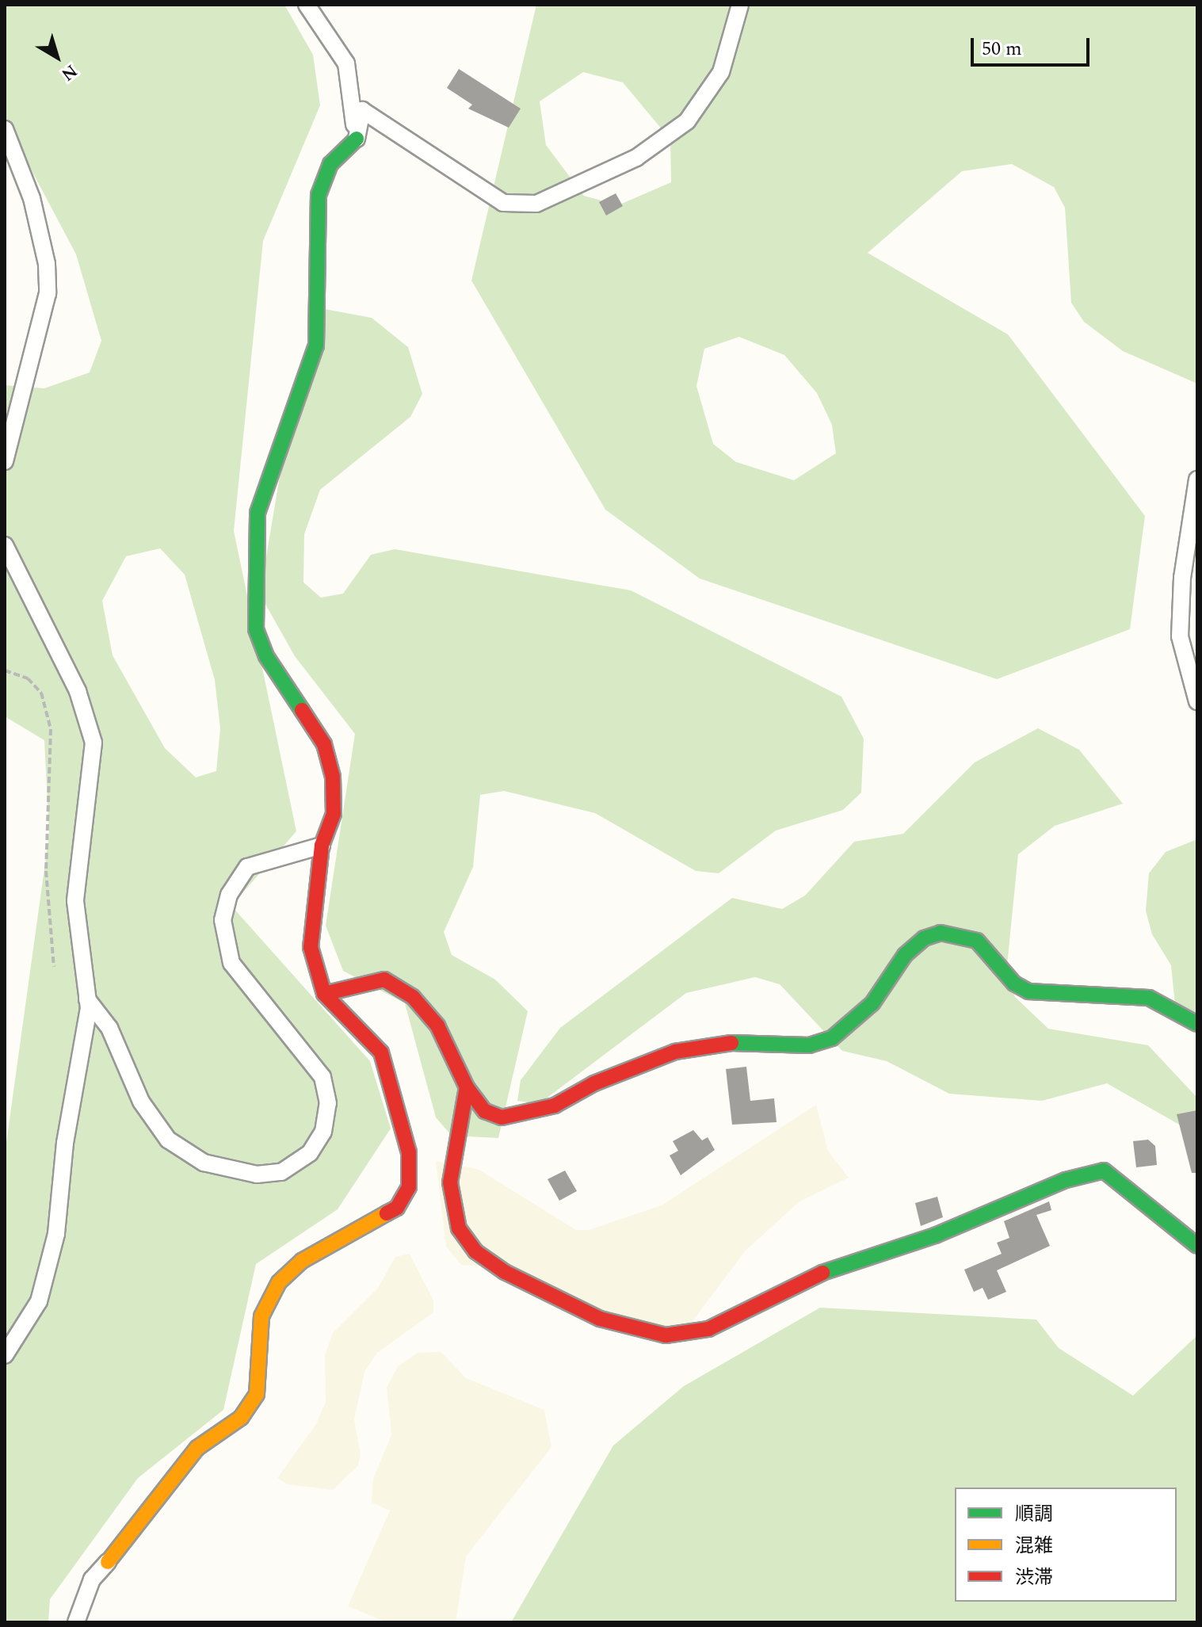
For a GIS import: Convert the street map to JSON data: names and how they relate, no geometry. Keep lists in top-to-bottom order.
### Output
{
  "legend": ["順調", "混雑", "渋滞"],
  "scale_bar": "50 m",
  "north": "bottom right"
}
